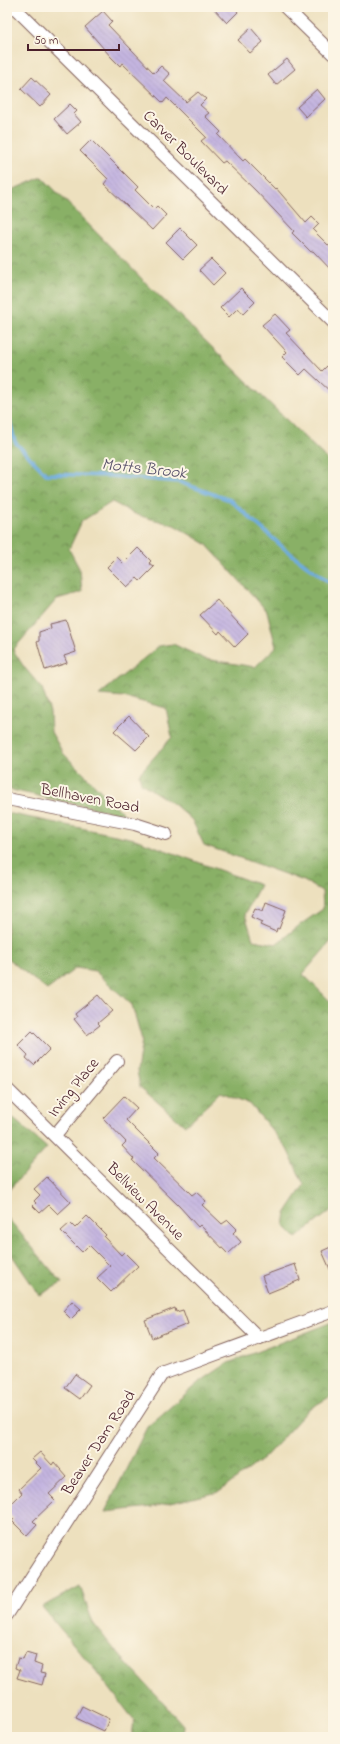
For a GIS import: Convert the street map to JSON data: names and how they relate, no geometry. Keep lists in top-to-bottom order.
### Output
{
  "streets": {
    "street": [
      "Carver Boulevard",
      "Bellhaven Road",
      "Irving Place",
      "Bellview Avenue",
      "Beaver Dam Road"
    ]
  },
  "crossings": [
    ["Irving Place", "Bellview Avenue"],
    ["Bellview Avenue", "Beaver Dam Road"]
  ],
  "water": ["Motts Brook"],
  "scale_bar": "50 m"
}
